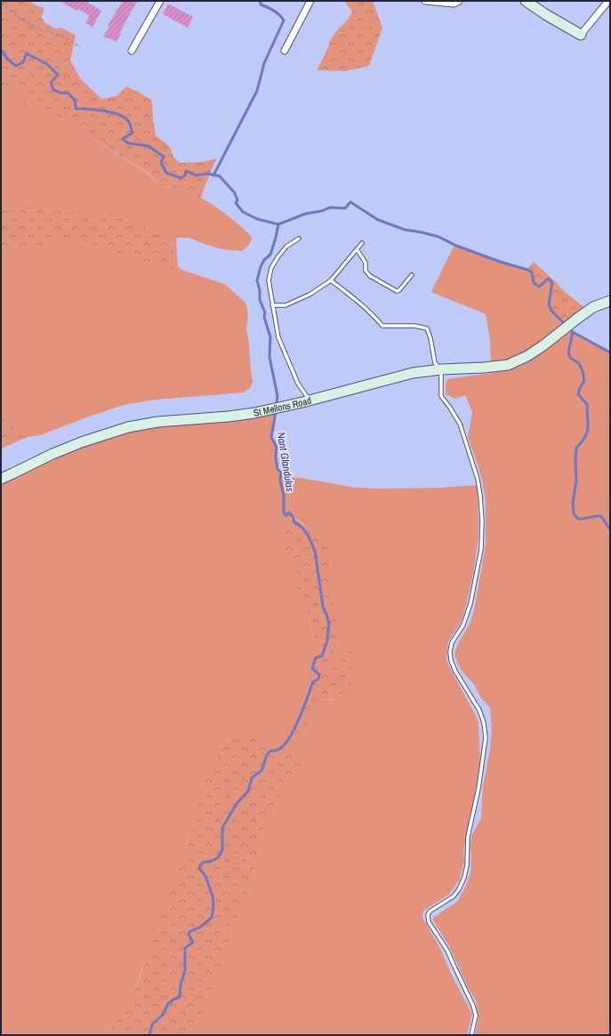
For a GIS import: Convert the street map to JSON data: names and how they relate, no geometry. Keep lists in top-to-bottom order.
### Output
{
  "streets": {
    "main road": ["St Mellons Road"]
  },
  "water": ["Nant Glandulas"]
}
